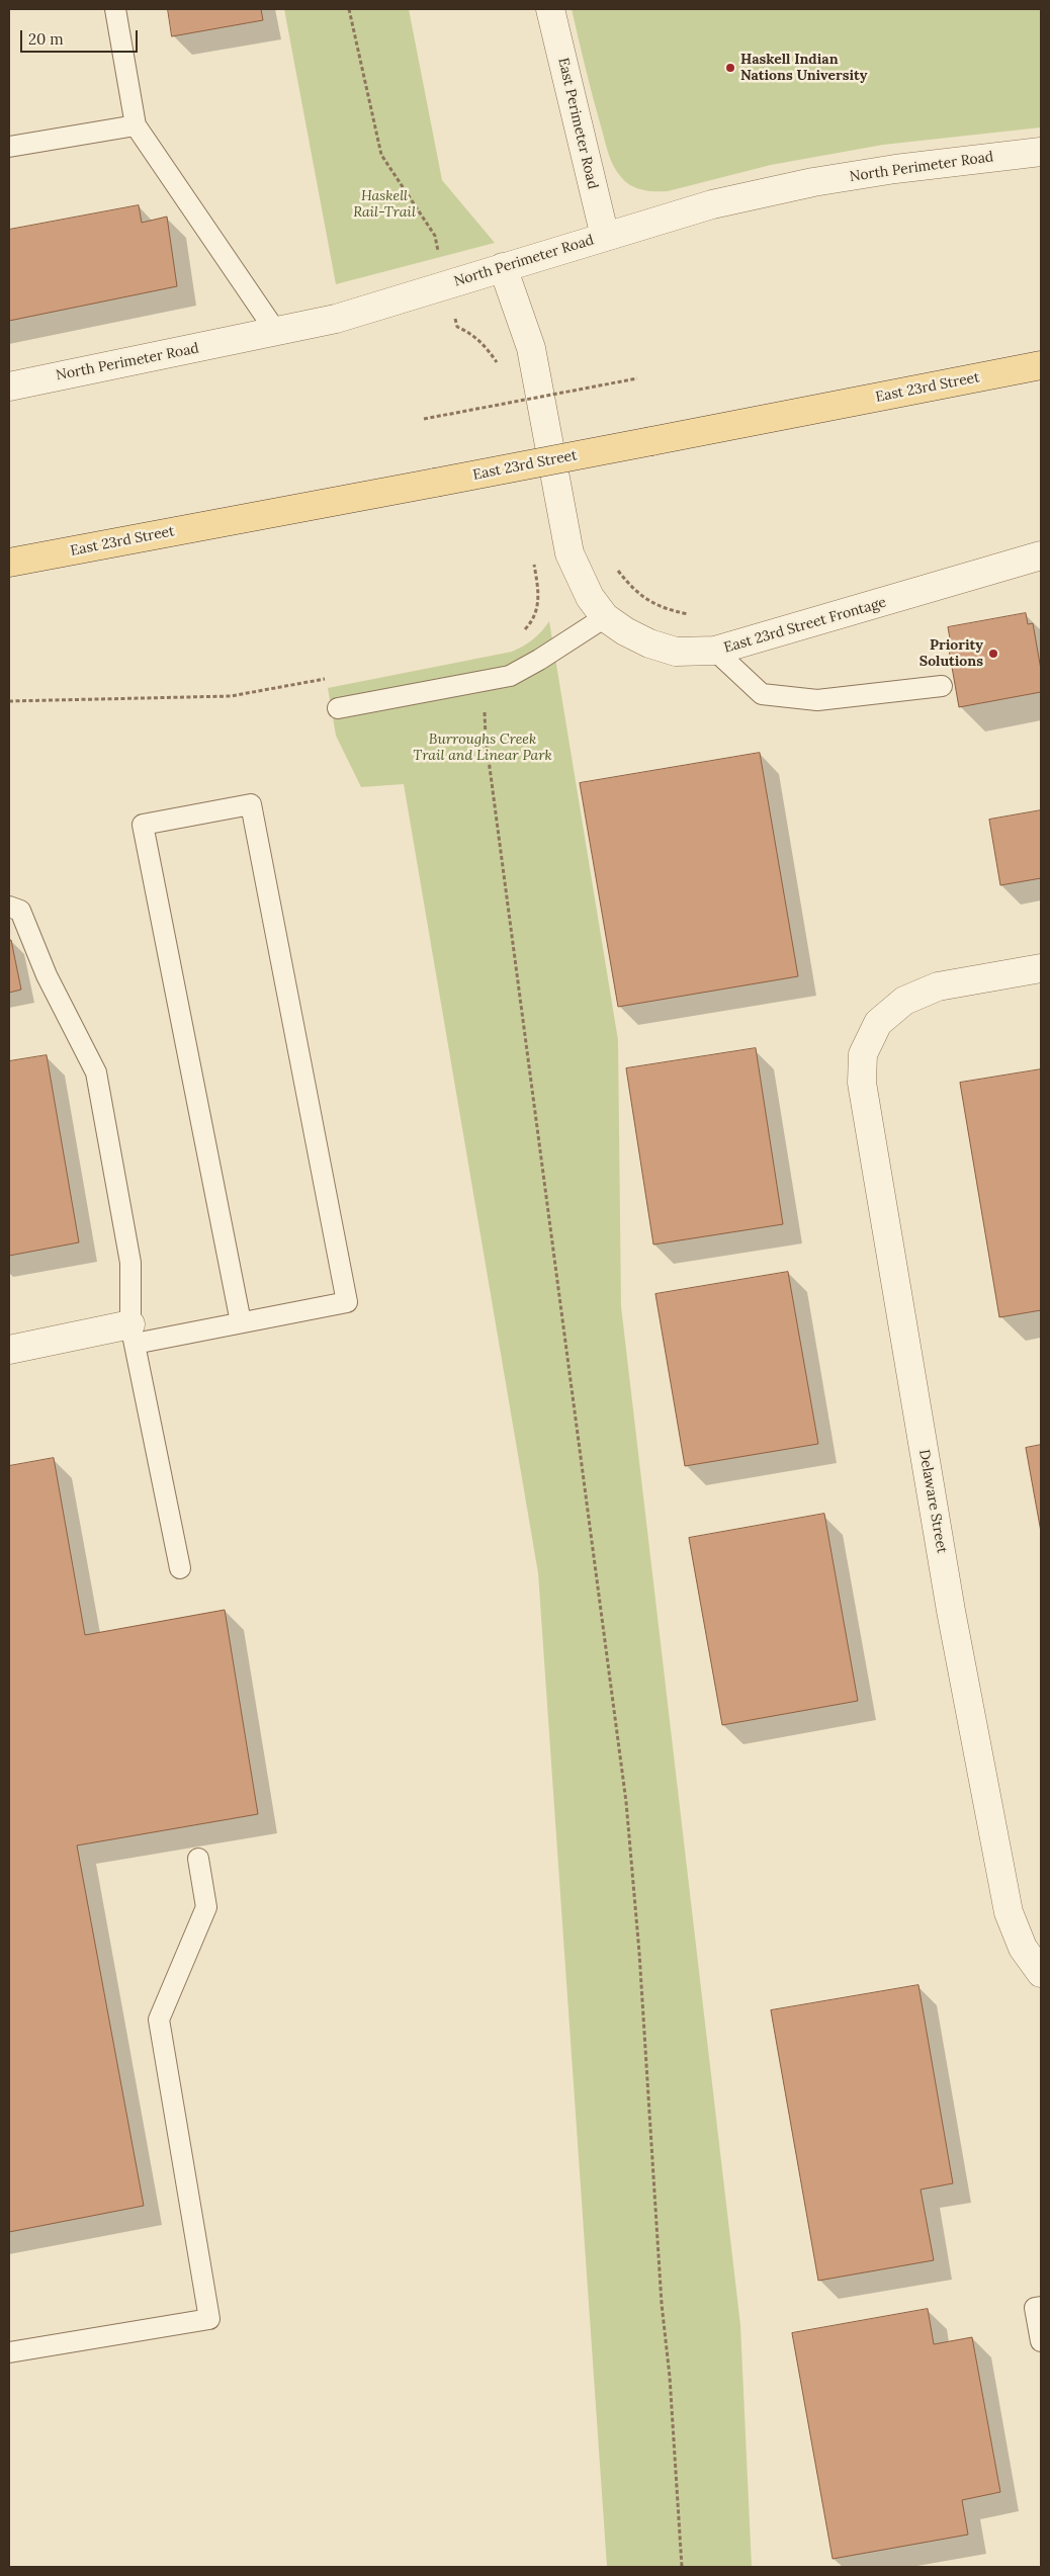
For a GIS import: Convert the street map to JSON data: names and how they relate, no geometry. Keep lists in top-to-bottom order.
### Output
{
  "streets": {
    "main road": ["East 23rd Street"],
    "street": [
      "East Perimeter Road",
      "North Perimeter Road",
      "East 23rd Street Frontage",
      "Delaware Street"
    ]
  },
  "crossings": [
    ["East Perimeter Road", "North Perimeter Road"],
    ["North Perimeter Road", "East 23rd Street Frontage"]
  ],
  "parks": ["Haskell Rail-Trail", "Burroughs Creek Trail and Linear Park"],
  "places": ["Haskell Indian Nations University", "Priority Solutions"],
  "scale_bar": "20 m"
}
